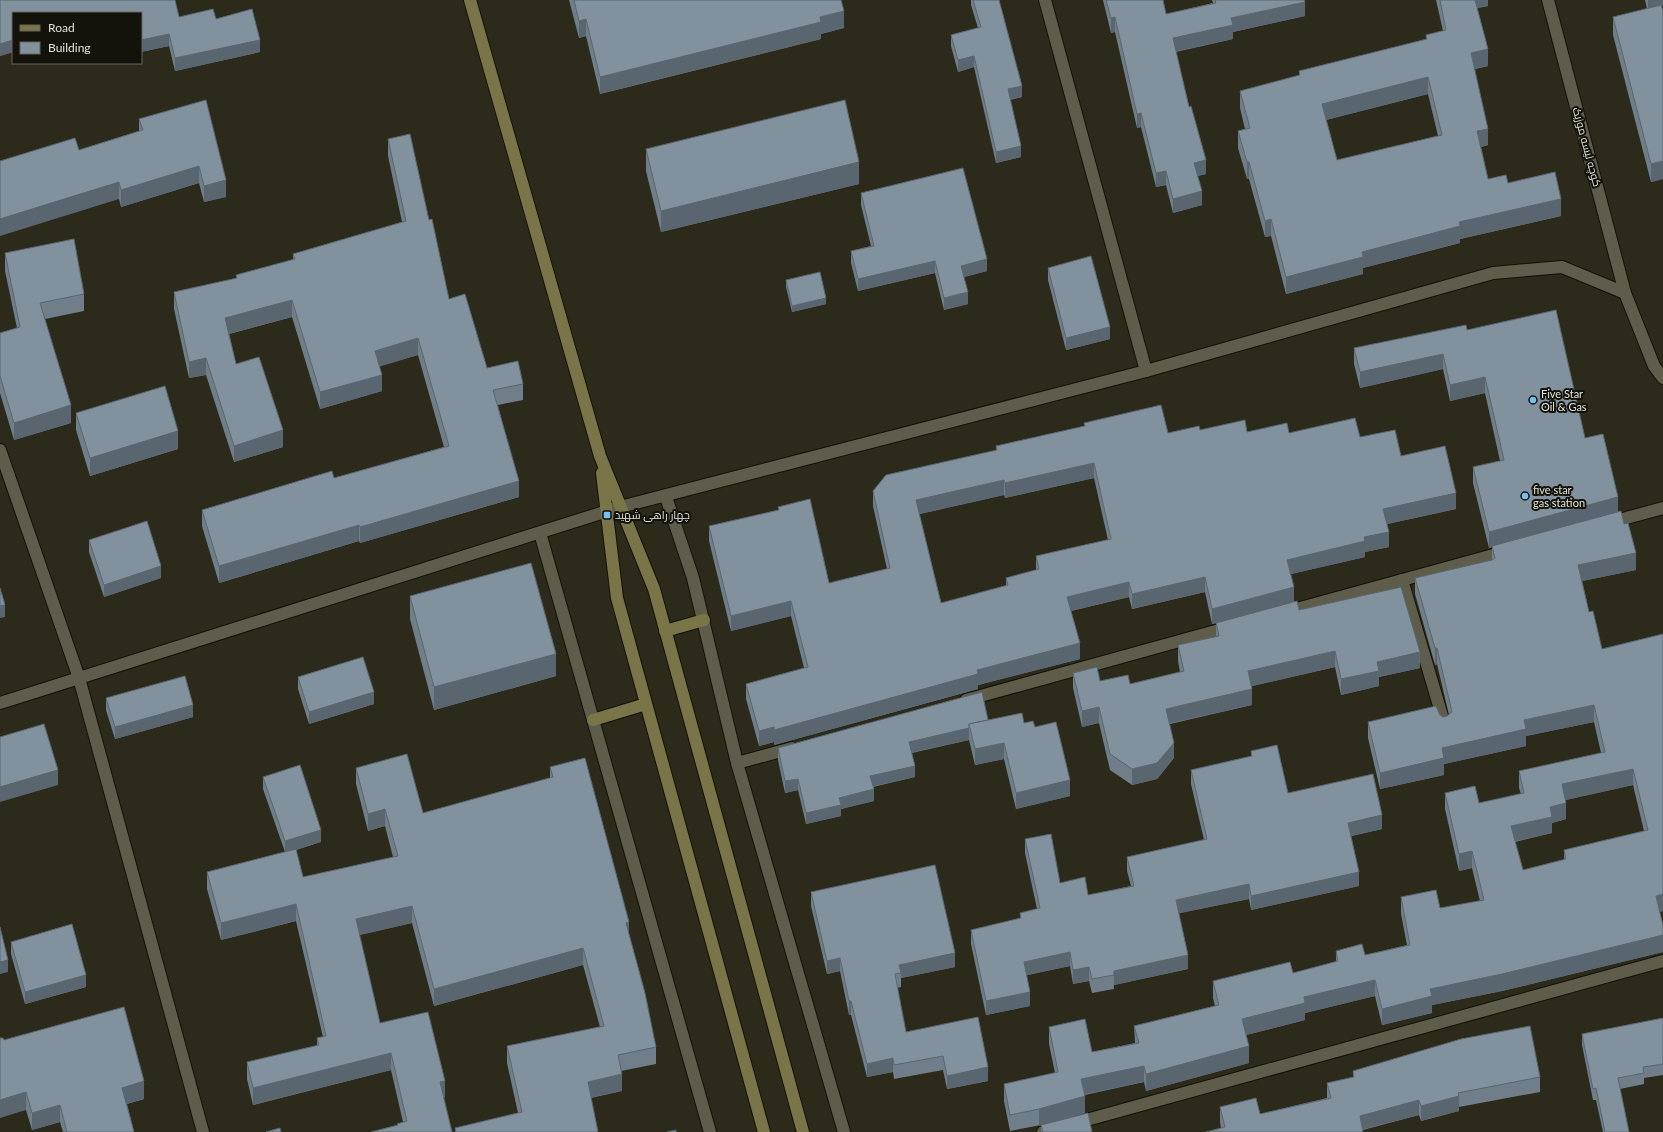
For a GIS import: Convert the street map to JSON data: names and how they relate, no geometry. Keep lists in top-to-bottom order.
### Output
{
  "streets": {
    "street": ["کوچه لیسه موزیک"]
  },
  "places": {
    "other": ["Five Star Oil & Gas", "five star gas station"],
    "transit": ["چهار راهی شهید"]
  },
  "legend": ["Road", "Building"]
}
